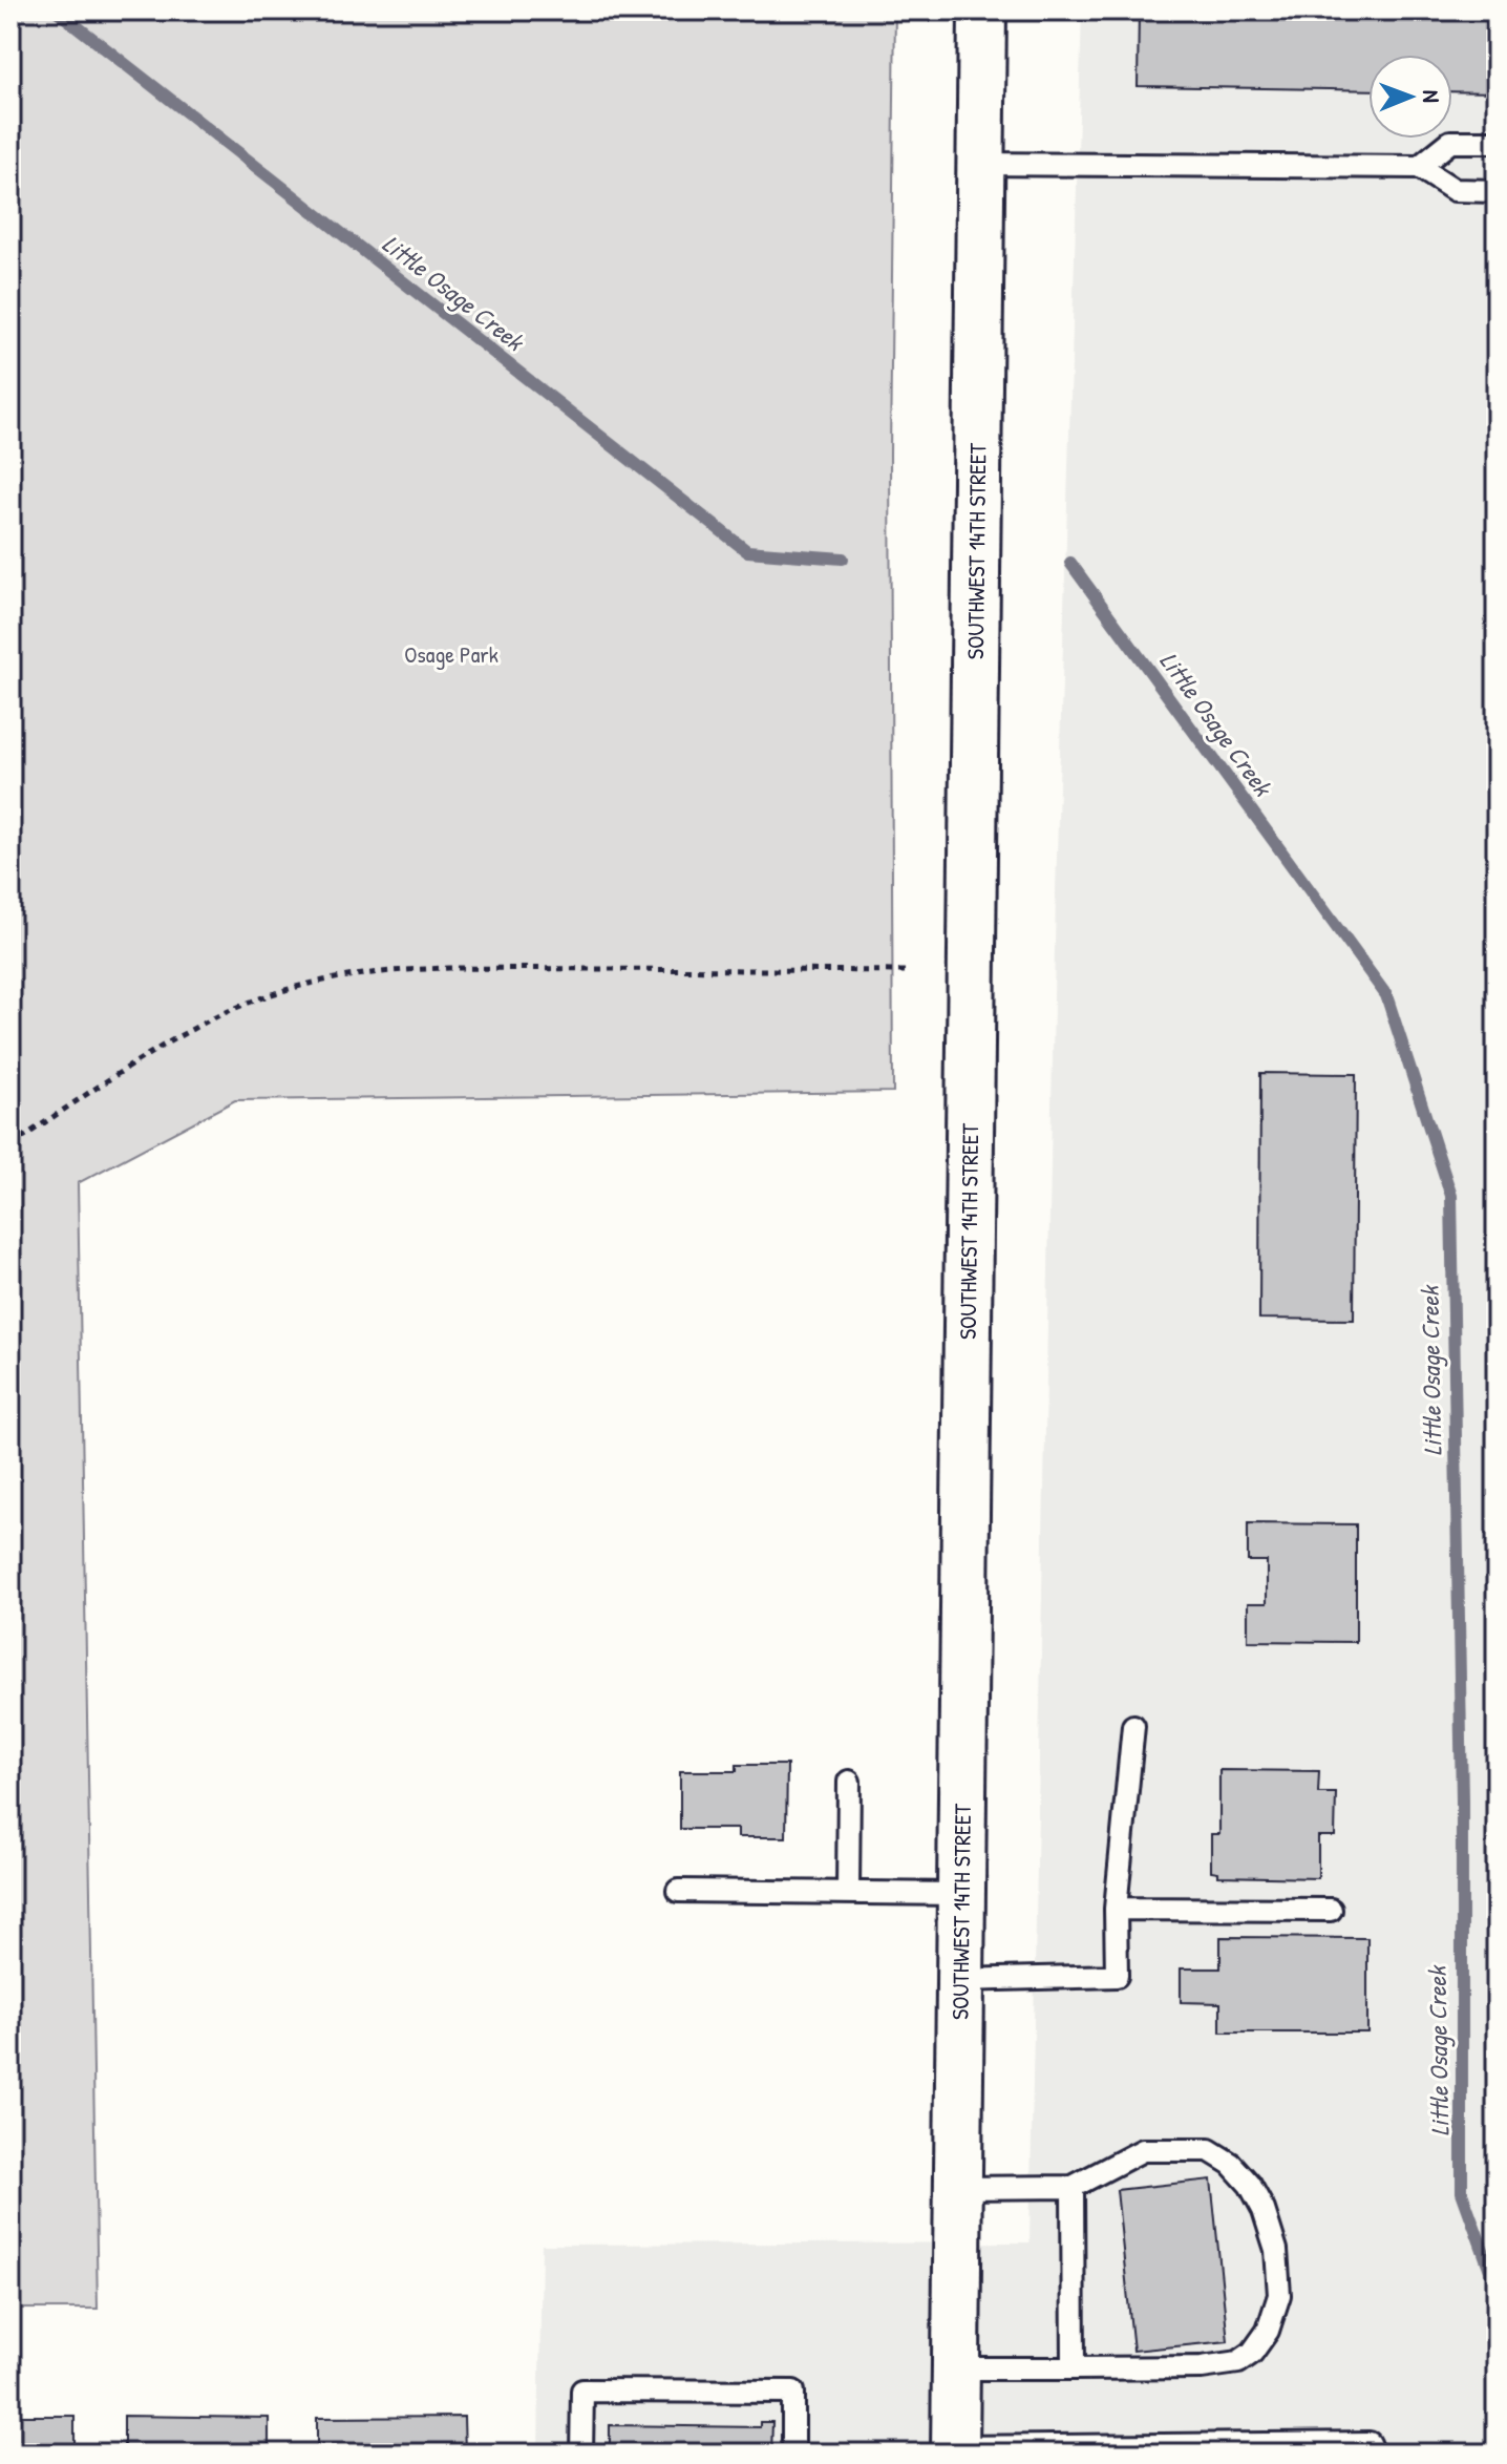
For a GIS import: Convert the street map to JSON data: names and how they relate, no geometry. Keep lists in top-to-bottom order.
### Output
{
  "streets": {
    "main road": ["SOUTHWEST 14TH STREET"]
  },
  "water": ["Little Osage Creek"],
  "parks": ["Osage Park"],
  "north": "right"
}
